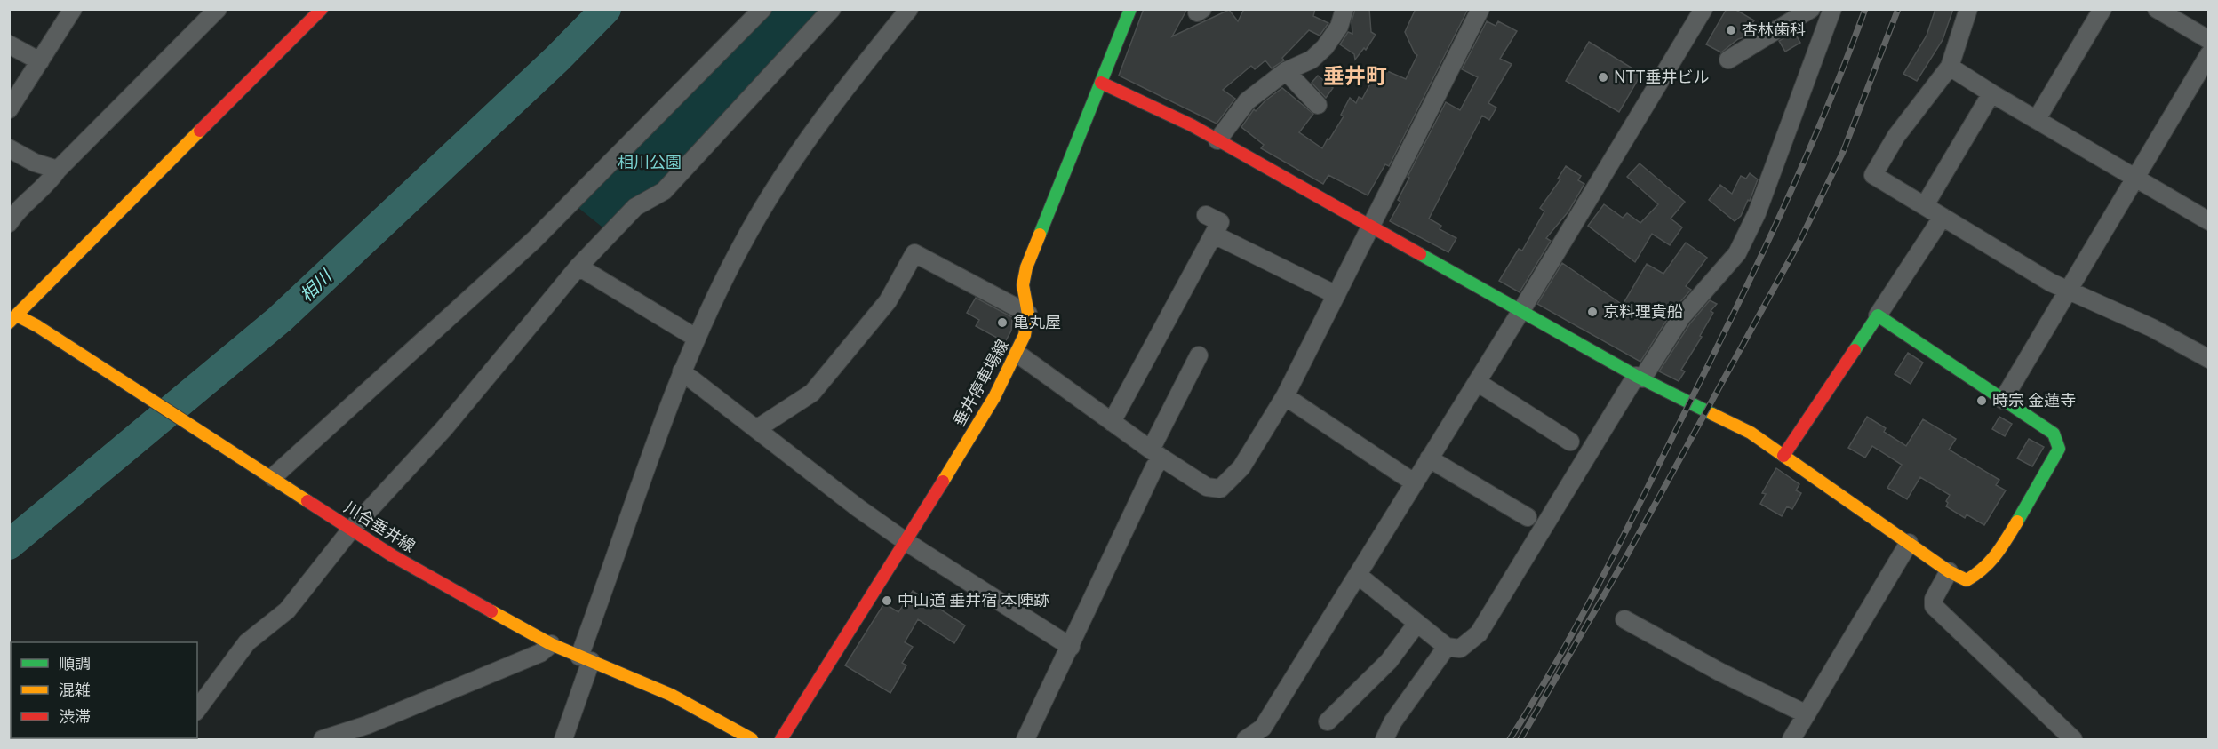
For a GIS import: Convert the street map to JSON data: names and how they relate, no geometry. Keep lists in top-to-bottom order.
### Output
{
  "streets": {
    "street": ["垂井停車場線", "川合垂井線"]
  },
  "districts": ["垂井町"],
  "water": ["相川"],
  "parks": ["相川公園"],
  "places": [
    "杏林歯科",
    "NTT垂井ビル",
    "京料理貴船",
    "亀丸屋",
    "時宗 金蓮寺",
    "中山道 垂井宿 本陣跡"
  ],
  "legend": ["順調", "混雑", "渋滞"]
}
